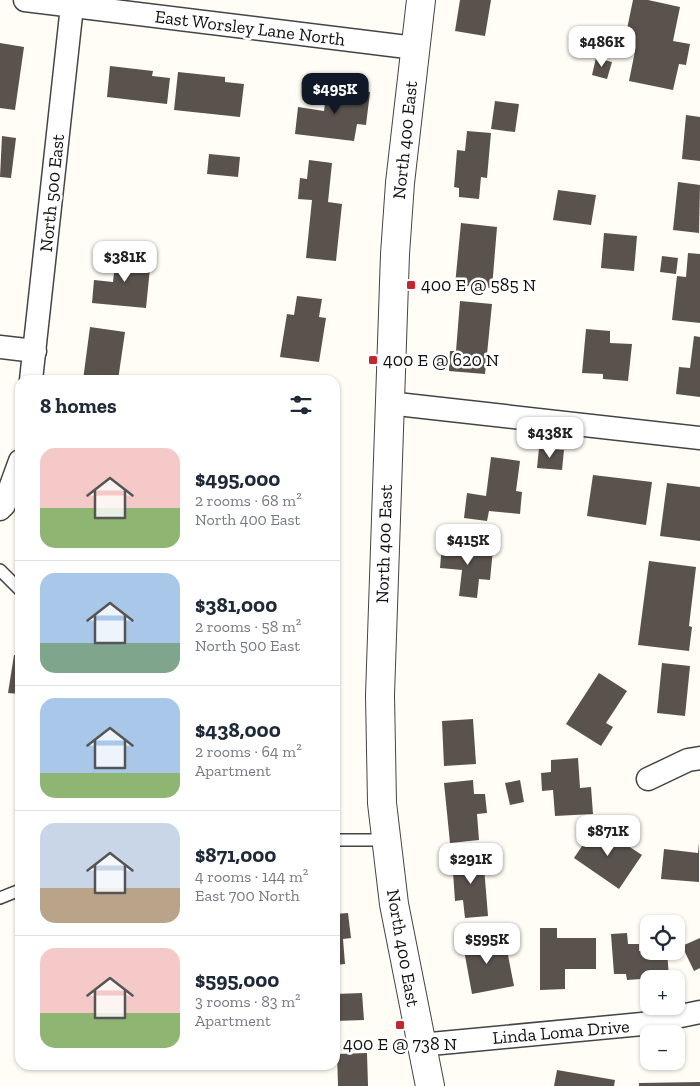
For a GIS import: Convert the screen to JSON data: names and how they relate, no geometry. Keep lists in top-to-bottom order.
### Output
{
  "streets": {
    "street": [
      "East Worsley Lane North",
      "North 400 East",
      "North 500 East",
      "Linda Loma Drive"
    ]
  },
  "crossings": [
    ["East Worsley Lane North", "North 400 East"],
    ["East Worsley Lane North", "North 500 East"],
    ["North 400 East", "Linda Loma Drive"]
  ],
  "places": {
    "transit": ["400 E @ 585 N", "400 E @ 620 N", "400 E @ 738 N"]
  },
  "page": {
    "price": [
      "$486K",
      "$495K",
      "$381K",
      "$438K",
      "$415K",
      "$871K",
      "$291K",
      "$595K"
    ],
    "heading": "8 homes",
    "list": [
      {
        "name": "$495,000",
        "note": "2 rooms · 68 m² · North 400 East"
      },
      {
        "name": "$381,000",
        "note": "2 rooms · 58 m² · North 500 East"
      },
      {
        "name": "$438,000",
        "note": "2 rooms · 64 m² · Apartment"
      },
      {
        "name": "$871,000",
        "note": "4 rooms · 144 m² · East 700 North"
      },
      {
        "name": "$595,000",
        "note": "3 rooms · 83 m² · Apartment"
      }
    ],
    "map_buttons": ["+", "−"]
  }
}
